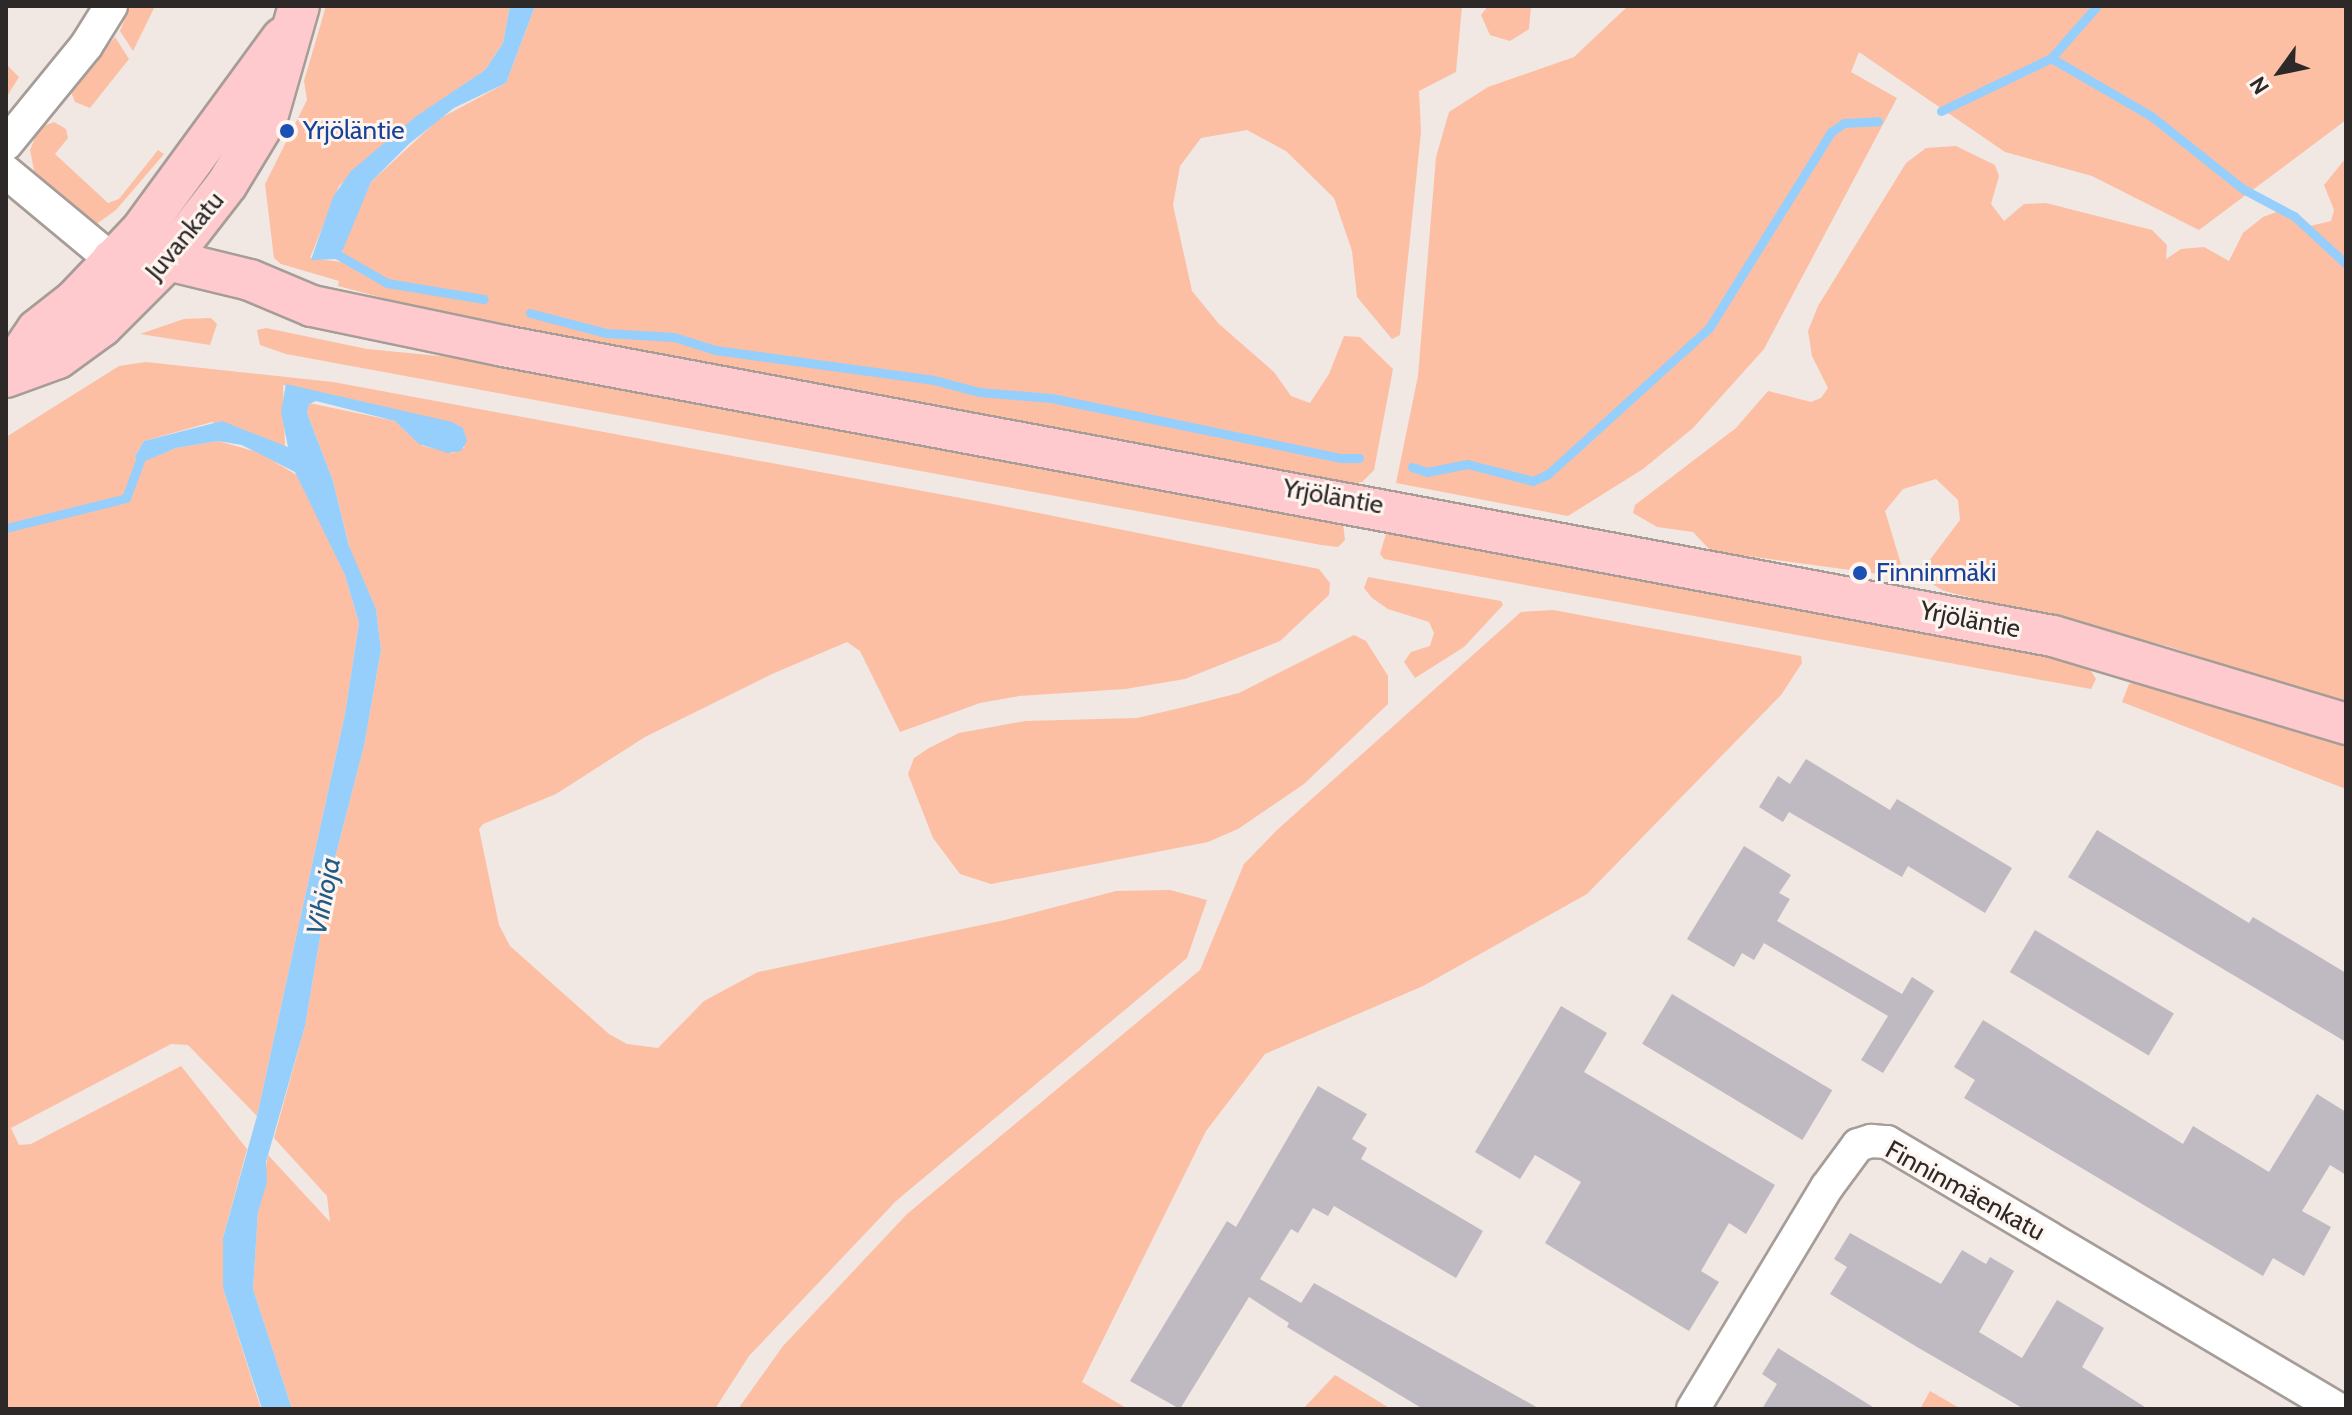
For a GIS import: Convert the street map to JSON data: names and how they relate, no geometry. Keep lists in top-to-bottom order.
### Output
{
  "streets": {
    "main road": ["Juvankatu", "Yrjöläntie"],
    "street": ["Finninmäenkatu"]
  },
  "crossings": [
    ["Juvankatu", "Yrjöläntie"]
  ],
  "water": ["Vihioja"],
  "places": ["Yrjöläntie", "Finninmäki"],
  "north": "bottom left"
}
